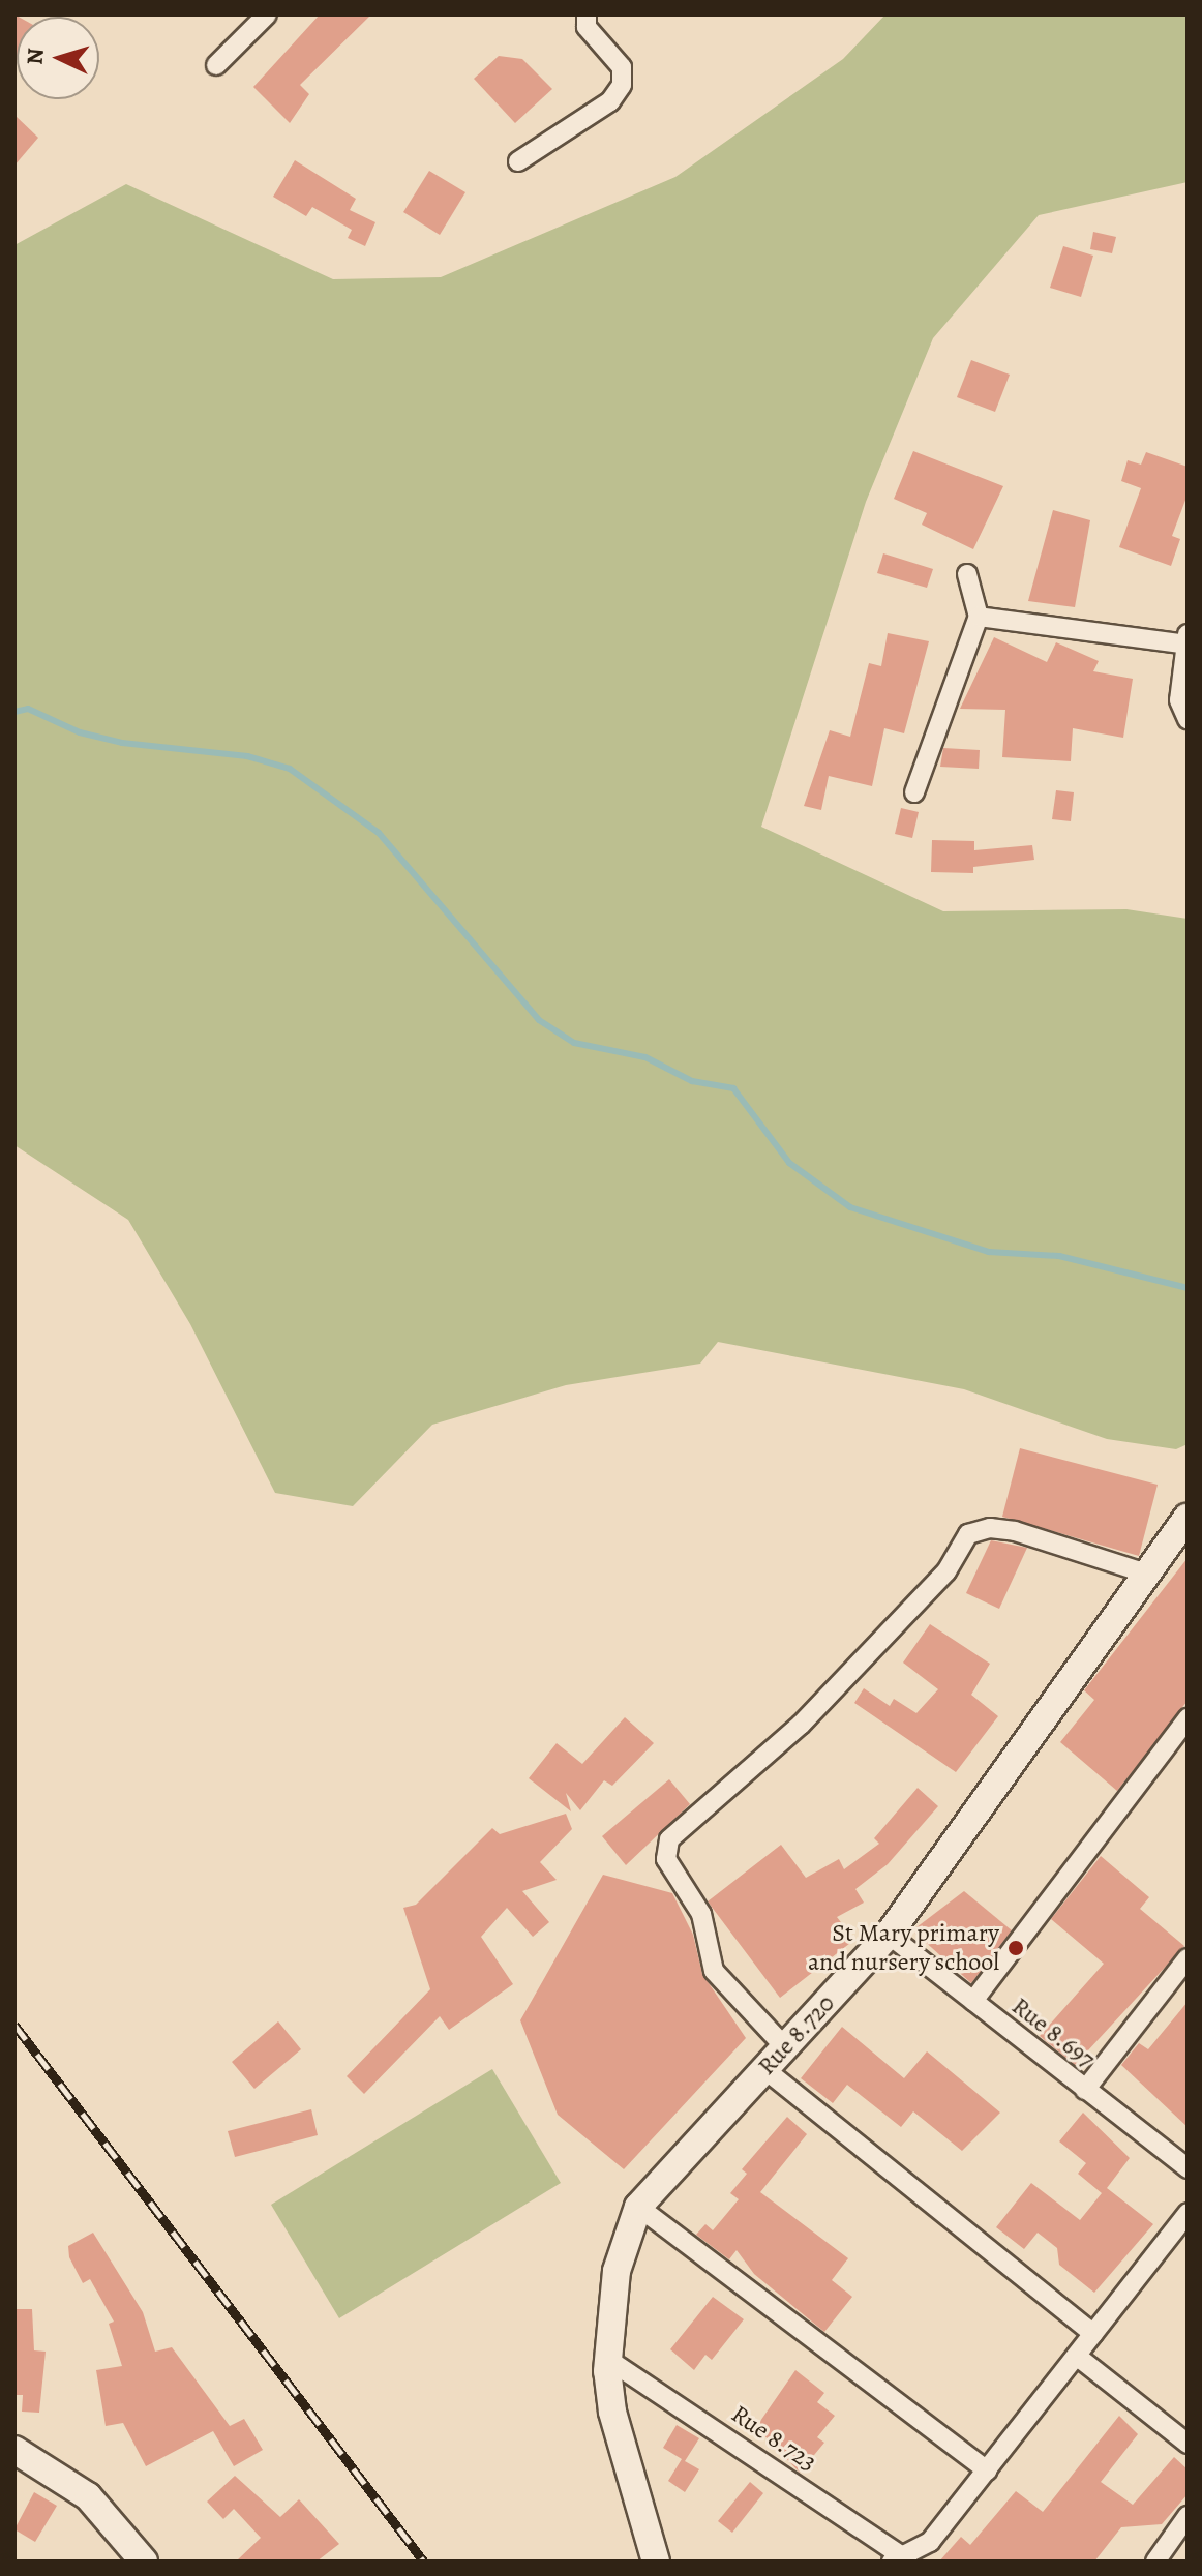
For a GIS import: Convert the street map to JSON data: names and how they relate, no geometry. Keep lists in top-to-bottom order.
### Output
{
  "streets": {
    "main road": ["Rue 8.720"],
    "street": ["Rue 8.697", "Rue 8.723"]
  },
  "crossings": [
    ["Rue 8.697", "Rue 8.720"],
    ["Rue 8.720", "Rue 8.723"]
  ],
  "places": ["St Mary primary and nursery school"],
  "north": "left"
}
